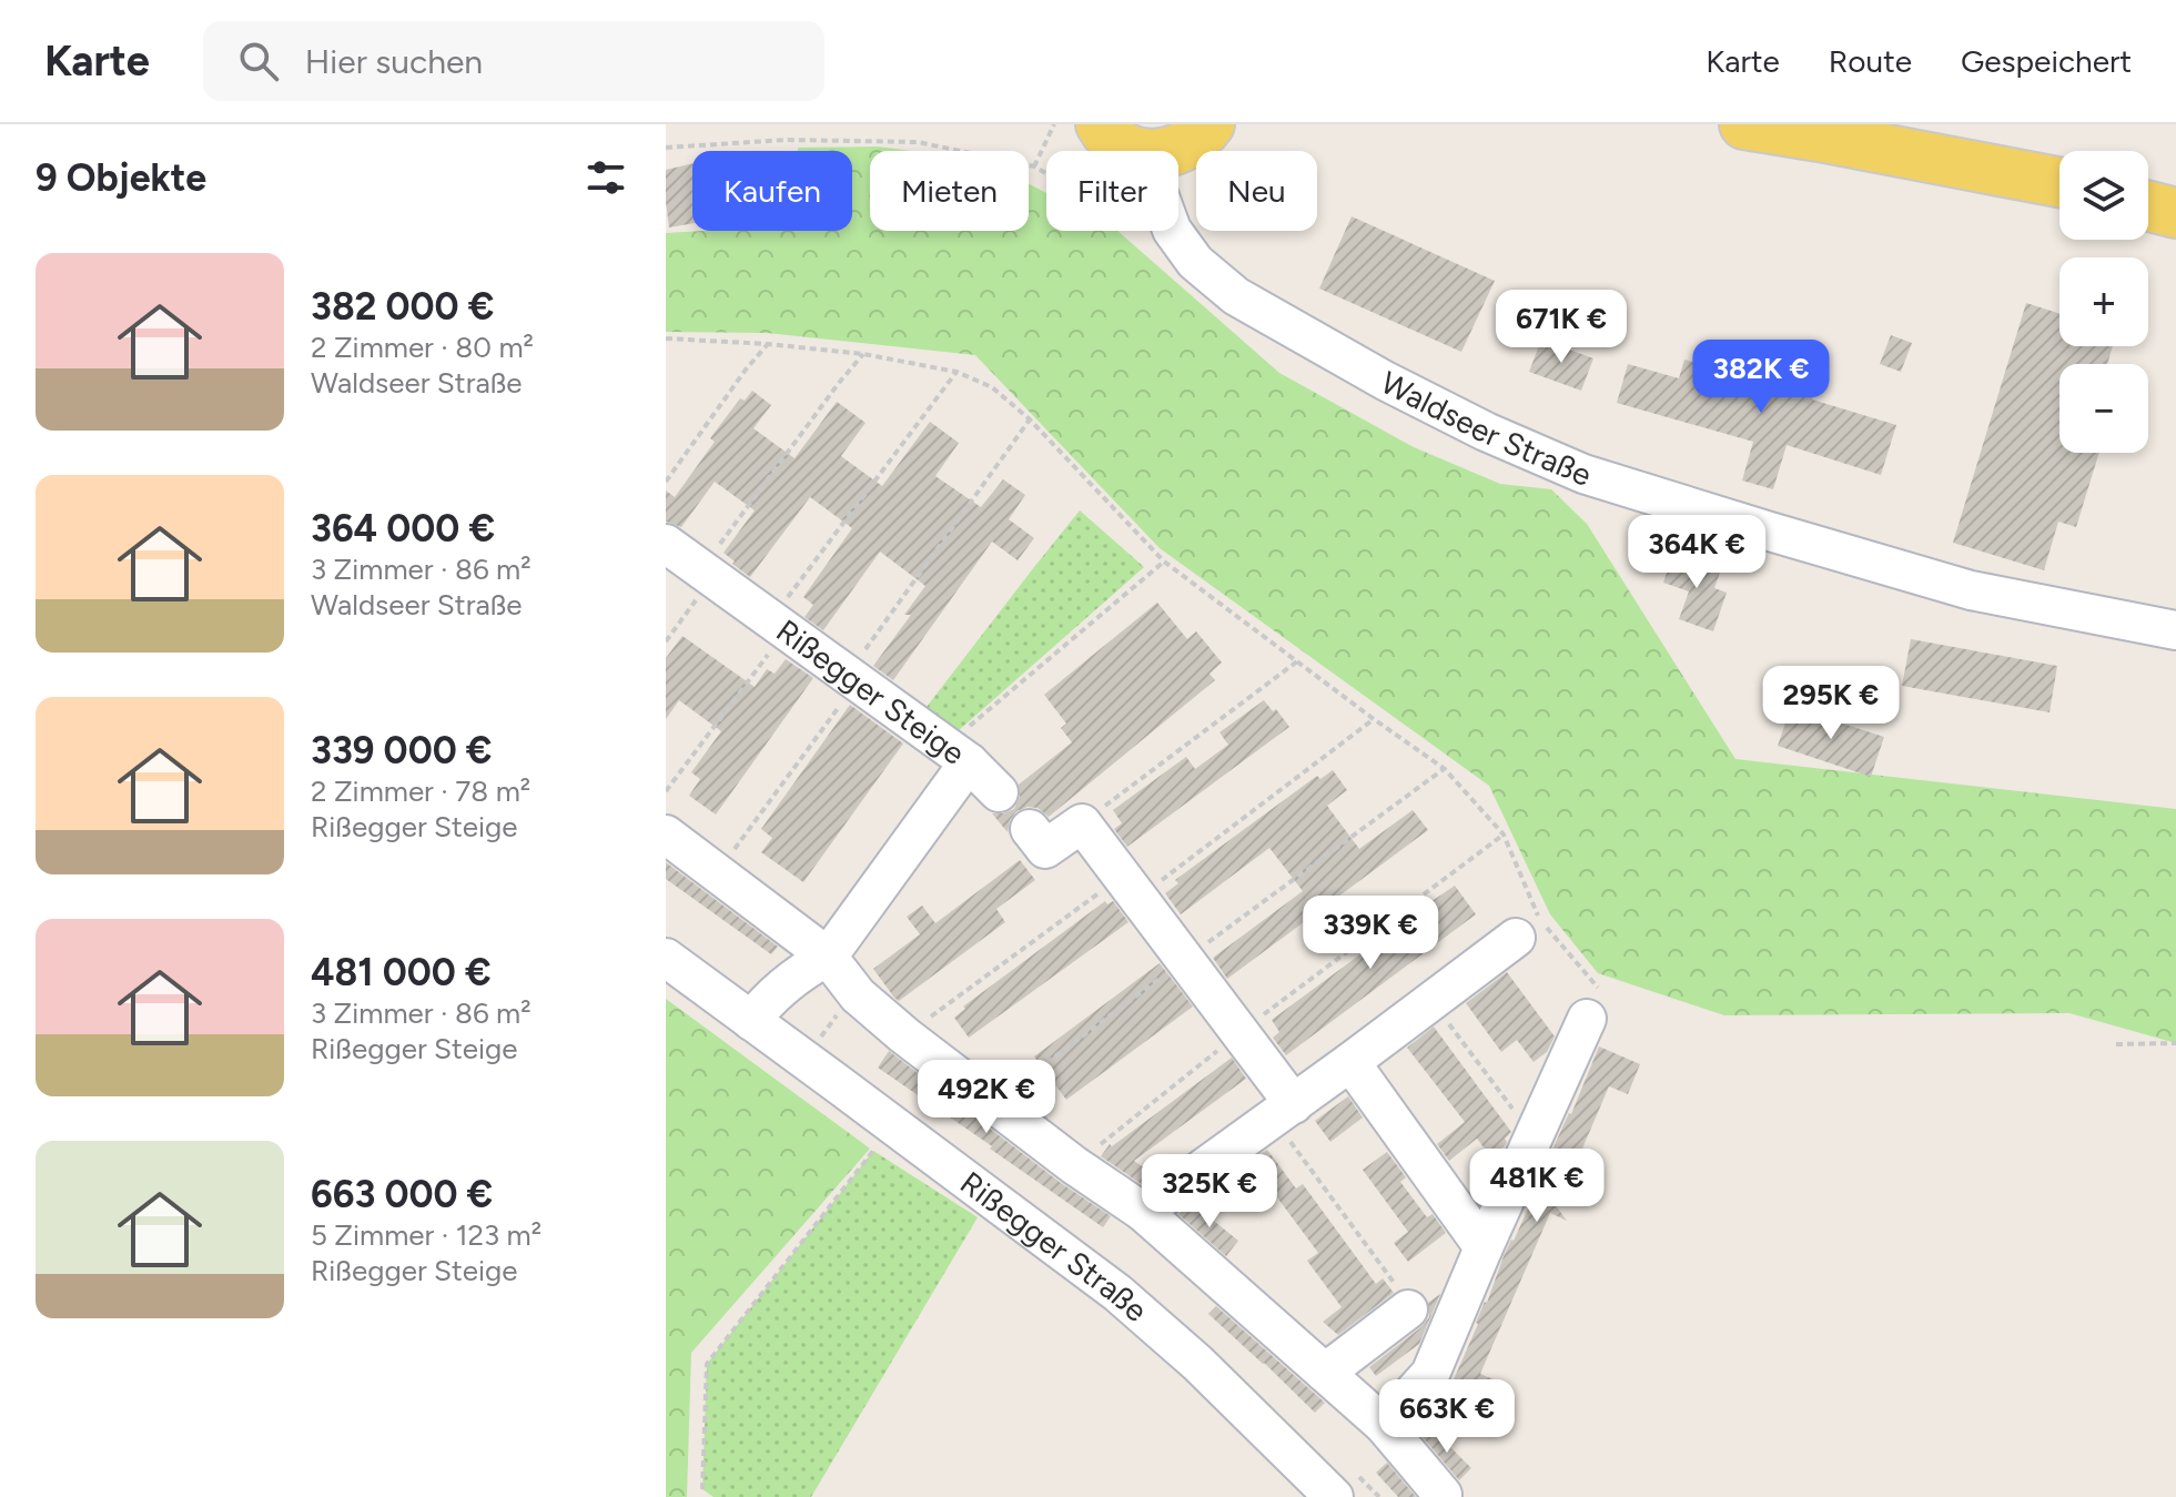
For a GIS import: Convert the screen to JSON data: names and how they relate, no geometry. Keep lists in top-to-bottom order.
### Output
{
  "streets": {
    "street": ["Waldseer Straße", "Rißegger Steige", "Rißegger Straße"]
  },
  "crossings": [
    ["Rißegger Steige", "Rißegger Straße"]
  ],
  "page": {
    "header": "Karte",
    "search": "Hier suchen",
    "nav": ["Karte", "Route", "Gespeichert"],
    "heading": "9 Objekte",
    "map_buttons": ["+", "−"],
    "chip": [
      "Kaufen",
      "Mieten",
      "Filter",
      "Neu"
    ],
    "list": [
      {
        "name": "382 000 €",
        "note": "2 Zimmer · 80 m² · Waldseer Straße"
      },
      {
        "name": "364 000 €",
        "note": "3 Zimmer · 86 m² · Waldseer Straße"
      },
      {
        "name": "339 000 €",
        "note": "2 Zimmer · 78 m² · Rißegger Steige"
      },
      {
        "name": "481 000 €",
        "note": "3 Zimmer · 86 m² · Rißegger Steige"
      },
      {
        "name": "663 000 €",
        "note": "5 Zimmer · 123 m² · Rißegger Steige"
      }
    ],
    "price": [
      "671K €",
      "382K €",
      "364K €",
      "295K €",
      "339K €",
      "492K €",
      "481K €",
      "325K €",
      "663K €"
    ]
  }
}
